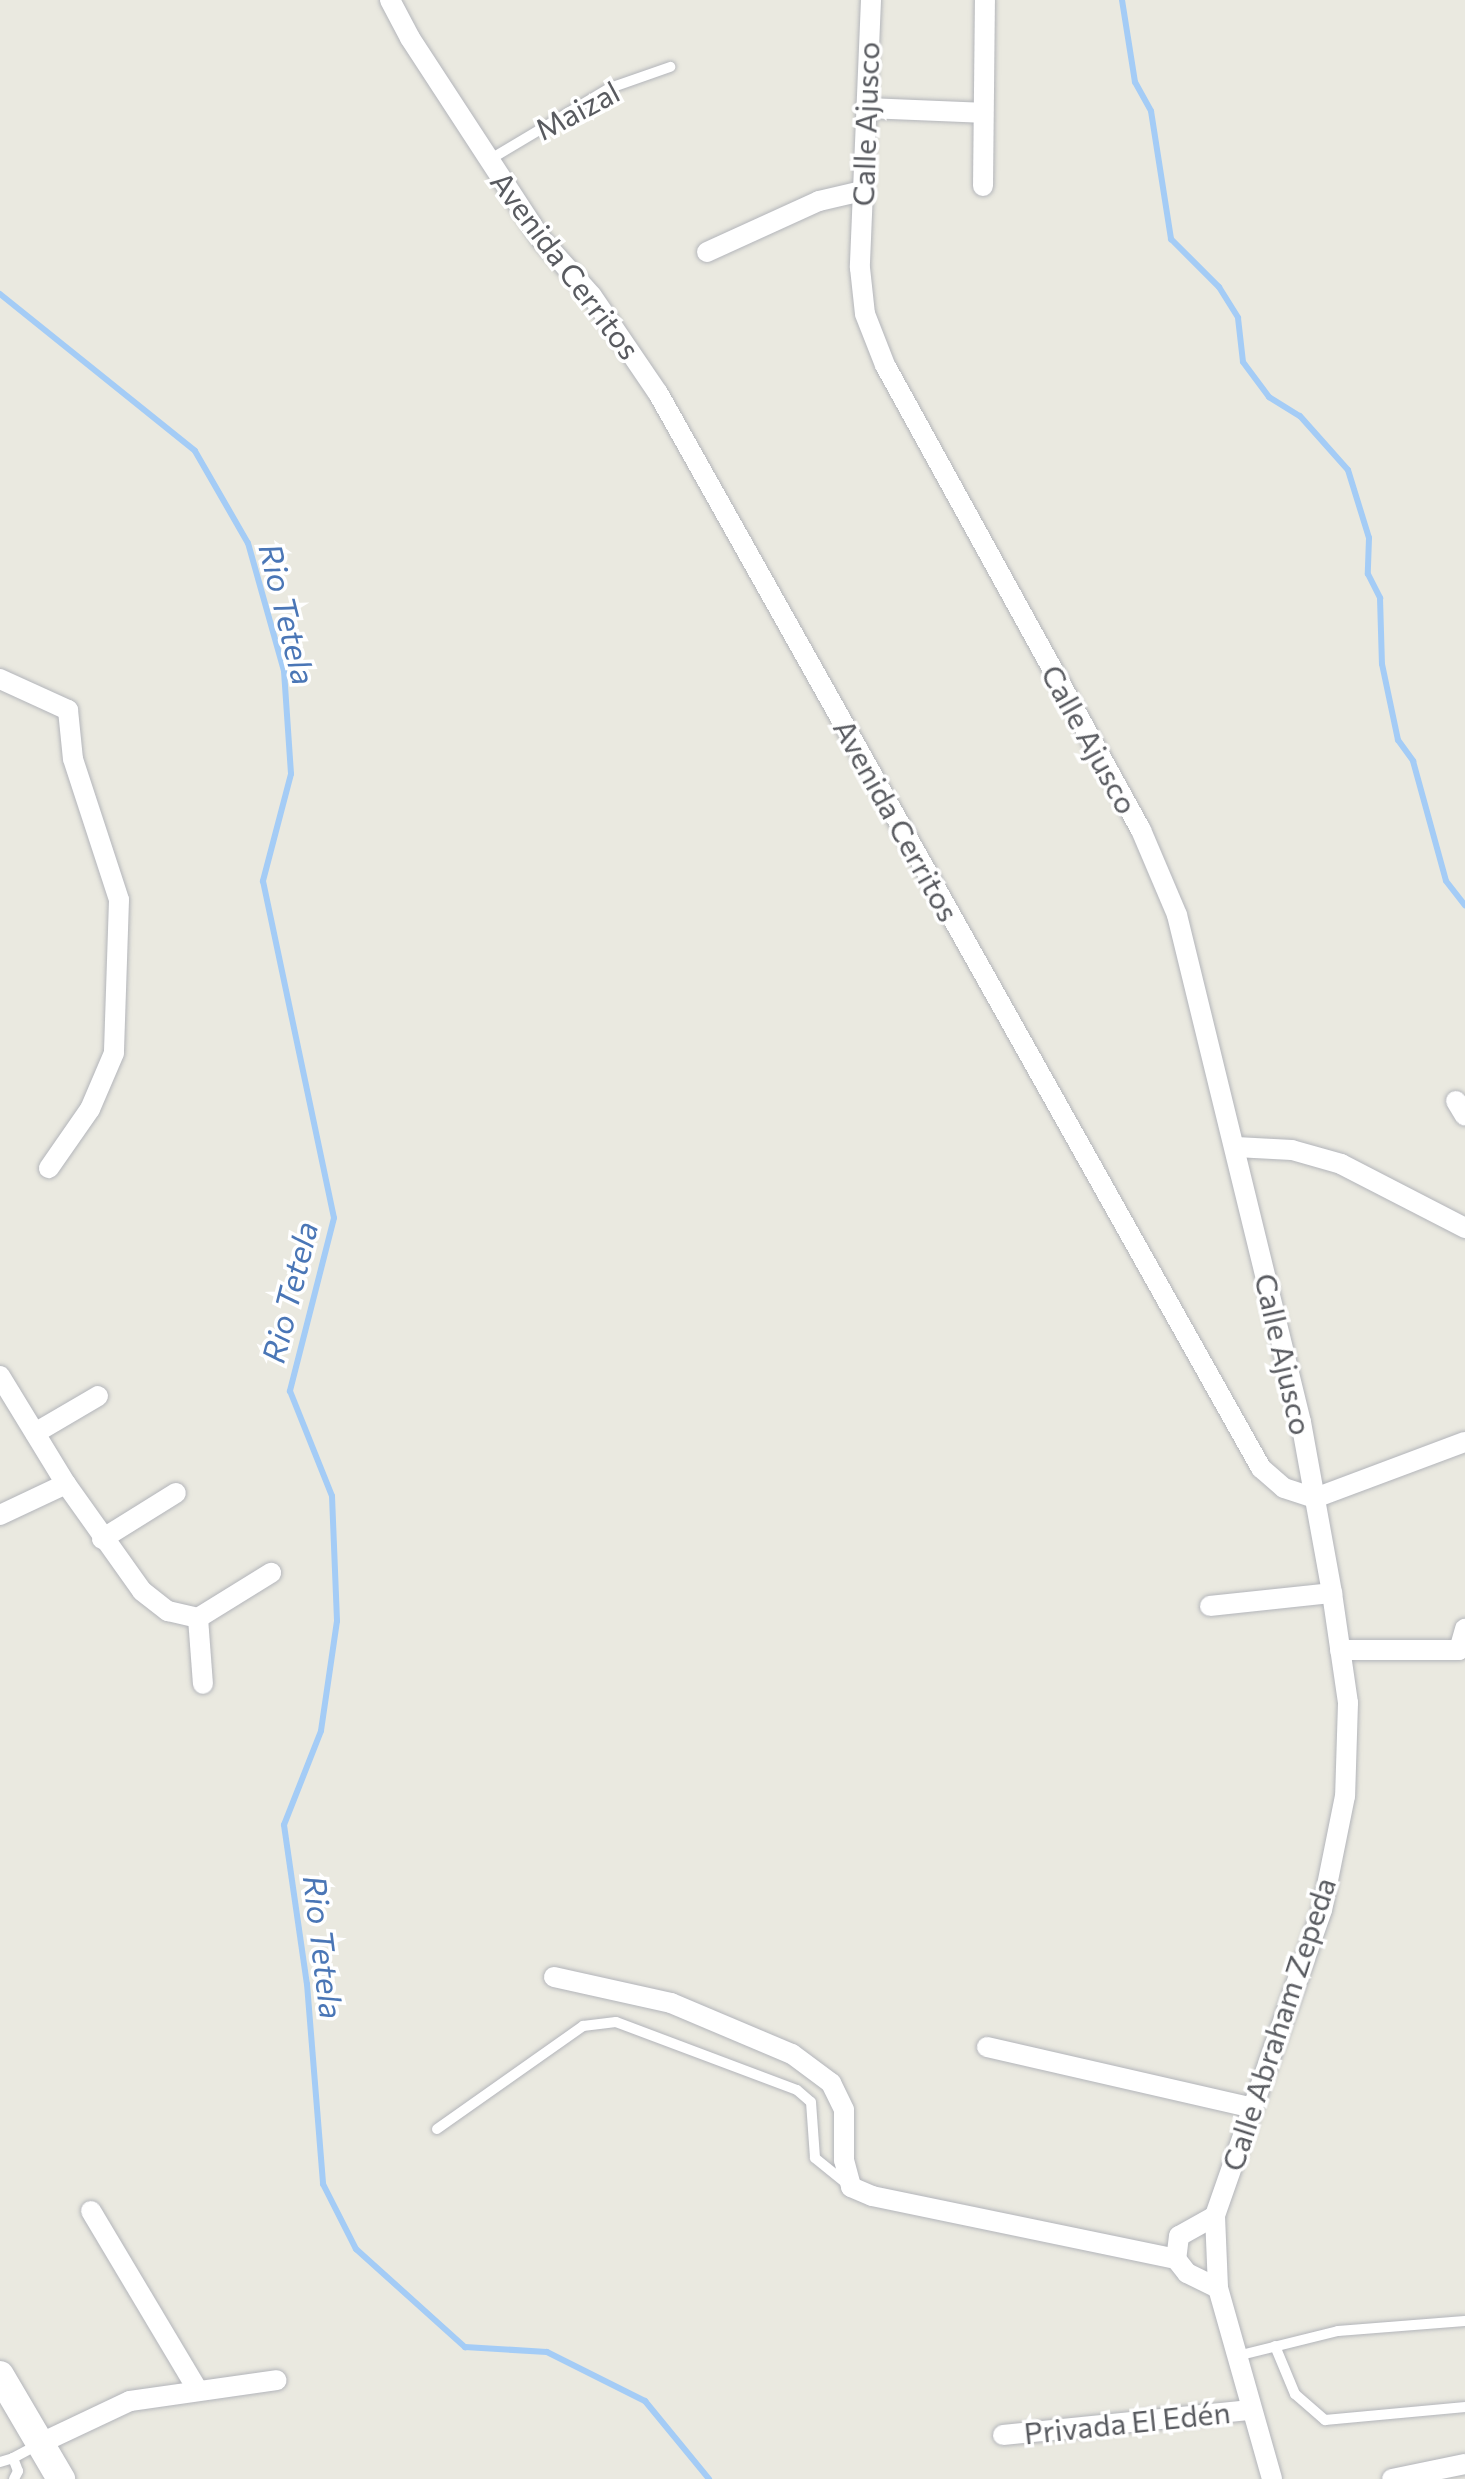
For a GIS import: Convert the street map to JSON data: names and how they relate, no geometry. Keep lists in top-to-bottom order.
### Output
{
  "streets": {
    "street": [
      "Calle Ajusco",
      "Avenida Cerritos",
      "Calle Abraham Zepeda",
      "Privada El Edén"
    ],
    "lane": ["Maizal"]
  },
  "crossings": [
    ["Maizal", "Avenida Cerritos"],
    ["Calle Ajusco", "Avenida Cerritos"],
    ["Calle Ajusco", "Calle Abraham Zepeda"],
    ["Avenida Cerritos", "Calle Abraham Zepeda"],
    ["Calle Abraham Zepeda", "Privada El Edén"]
  ],
  "water": ["Rio Tetela"]
}
